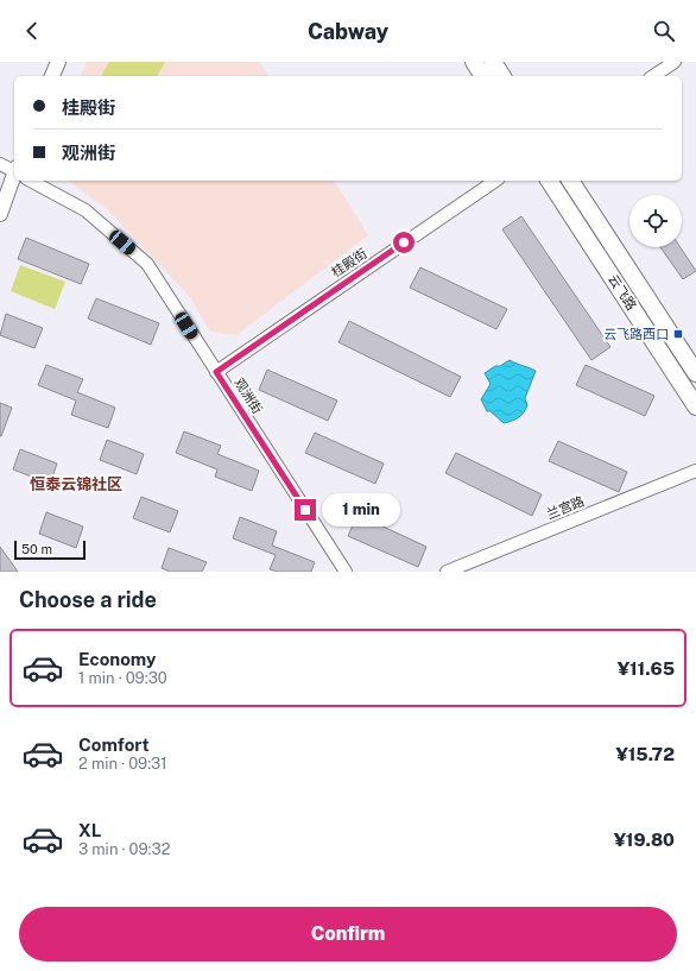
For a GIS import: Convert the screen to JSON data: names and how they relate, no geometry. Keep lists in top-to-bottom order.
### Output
{
  "streets": {
    "main road": ["云飞路"],
    "street": ["桂殿街", "观洲街", "兰宫路"]
  },
  "crossings": [
    ["桂殿街", "观洲街"]
  ],
  "districts": ["恒泰云锦社区"],
  "places": {
    "transit": ["云飞路西口"]
  },
  "scale_bar": "50 m",
  "page": {
    "header": "Cabway",
    "banner": ["桂殿街", "观洲街"],
    "bubble": "1 min",
    "scale": "50 m",
    "heading": "Choose a ride",
    "list": [
      {
        "name": "Economy",
        "note": "1 min · 09:30",
        "value": "¥11.65"
      },
      {
        "name": "Comfort",
        "note": "2 min · 09:31",
        "value": "¥15.72"
      },
      {
        "name": "XL",
        "note": "3 min · 09:32",
        "value": "¥19.80"
      }
    ],
    "buttons": "Confirm"
  }
}
